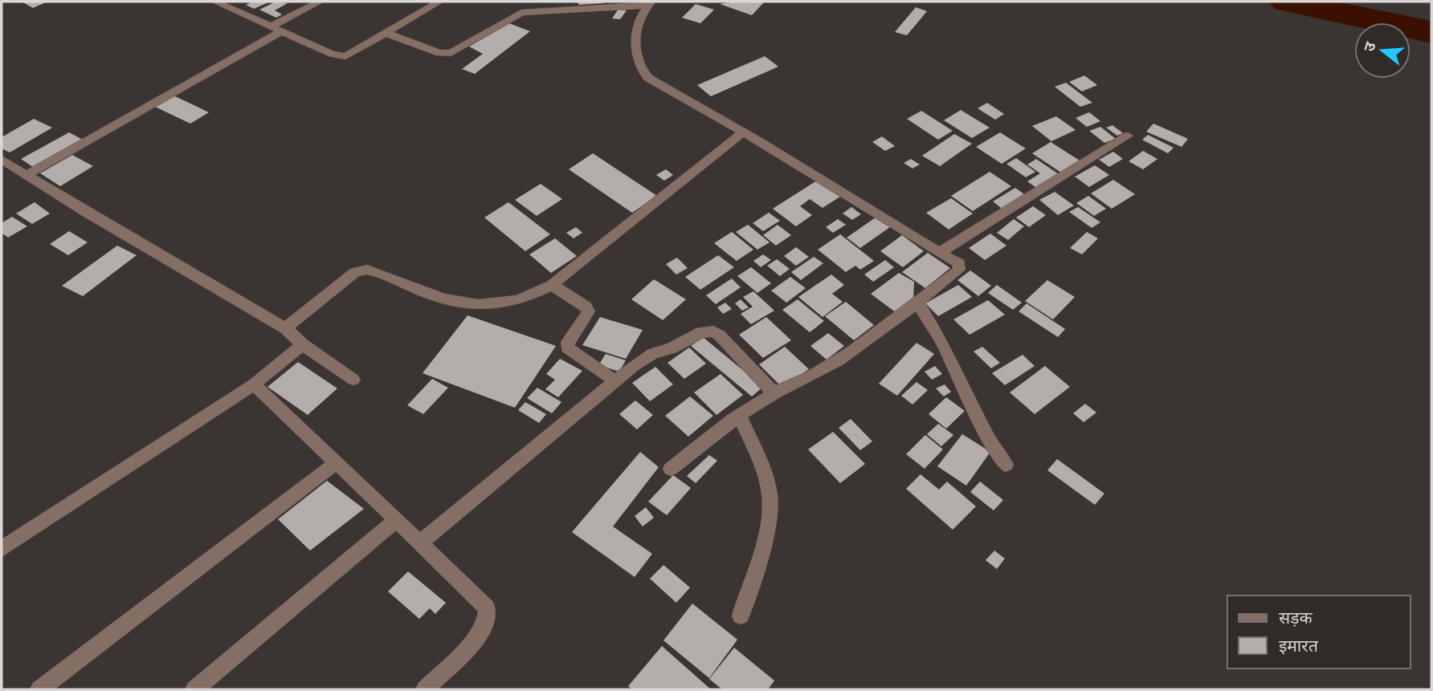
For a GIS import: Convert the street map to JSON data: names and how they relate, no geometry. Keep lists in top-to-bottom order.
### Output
{
  "legend": ["सड़क", "इमारत"],
  "north": "left"
}
